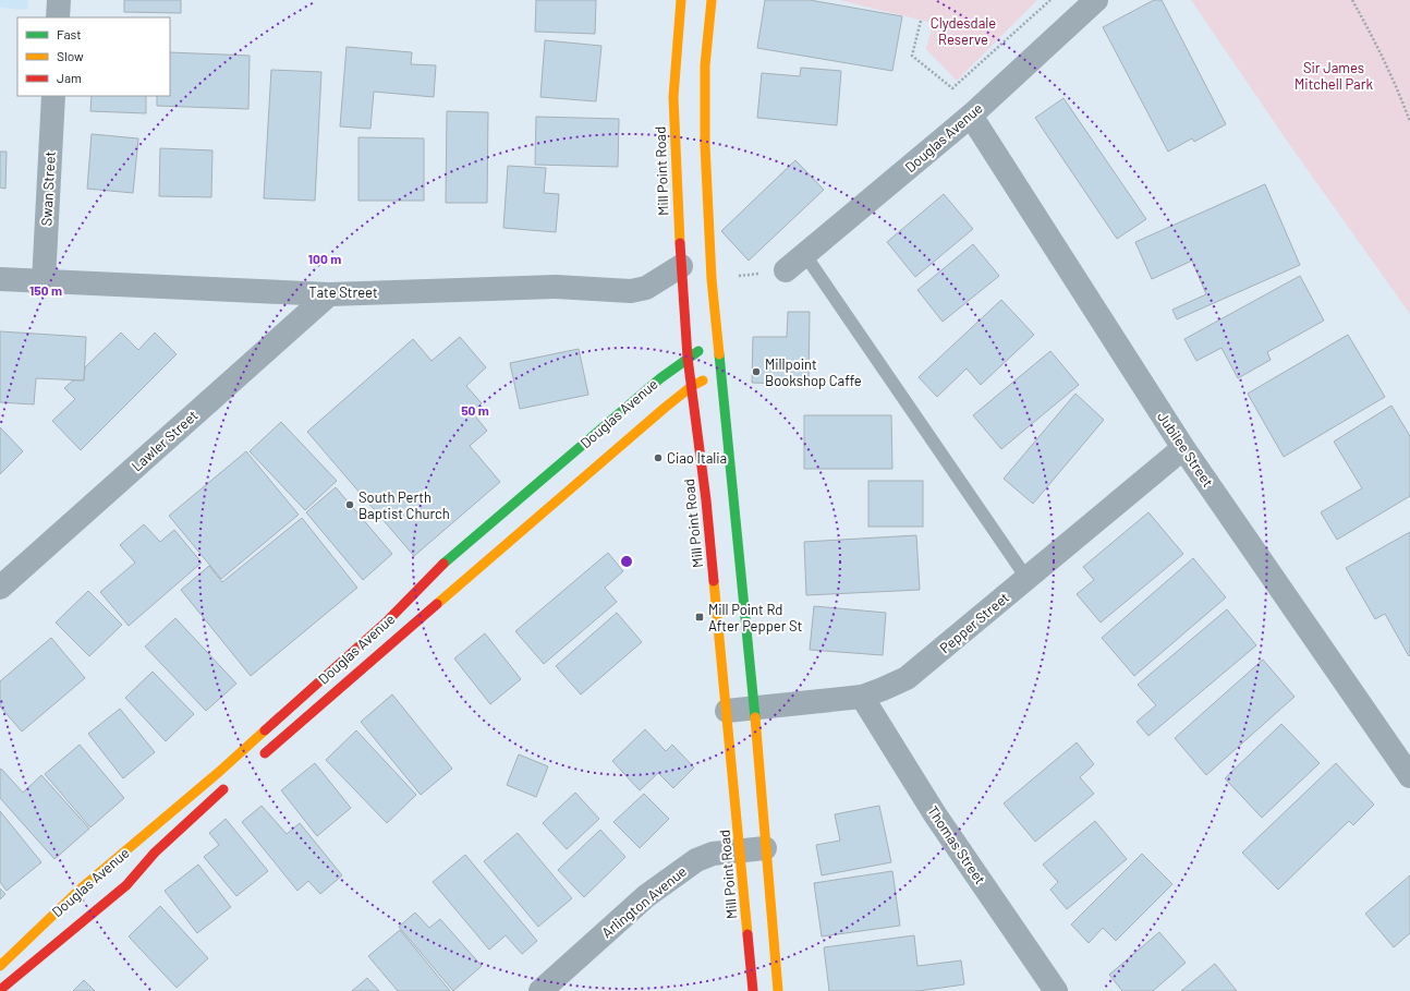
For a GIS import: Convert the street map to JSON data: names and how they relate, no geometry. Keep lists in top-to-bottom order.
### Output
{
  "streets": {
    "main road": ["Douglas Avenue", "Mill Point Road"],
    "street": [
      "Swan Street",
      "Tate Street",
      "Lawler Street",
      "Jubilee Street",
      "Pepper Street",
      "Thomas Street",
      "Arlington Avenue"
    ]
  },
  "crossings": [
    ["Douglas Avenue", "Mill Point Road"],
    ["Douglas Avenue", "Jubilee Street"],
    ["Mill Point Road", "Tate Street"],
    ["Mill Point Road", "Pepper Street"],
    ["Mill Point Road", "Arlington Avenue"],
    ["Swan Street", "Tate Street"],
    ["Tate Street", "Lawler Street"],
    ["Jubilee Street", "Pepper Street"],
    ["Pepper Street", "Thomas Street"]
  ],
  "parks": ["Clydesdale Reserve", "Sir James Mitchell Park"],
  "places": {
    "other": ["Millpoint Bookshop Caffe", "Ciao Italia", "South Perth Baptist Church"],
    "transit": ["Mill Point Rd After Pepper St"]
  },
  "legend": ["Fast", "Slow", "Jam"],
  "rings": ["100 m", "150 m", "50 m"]
}
